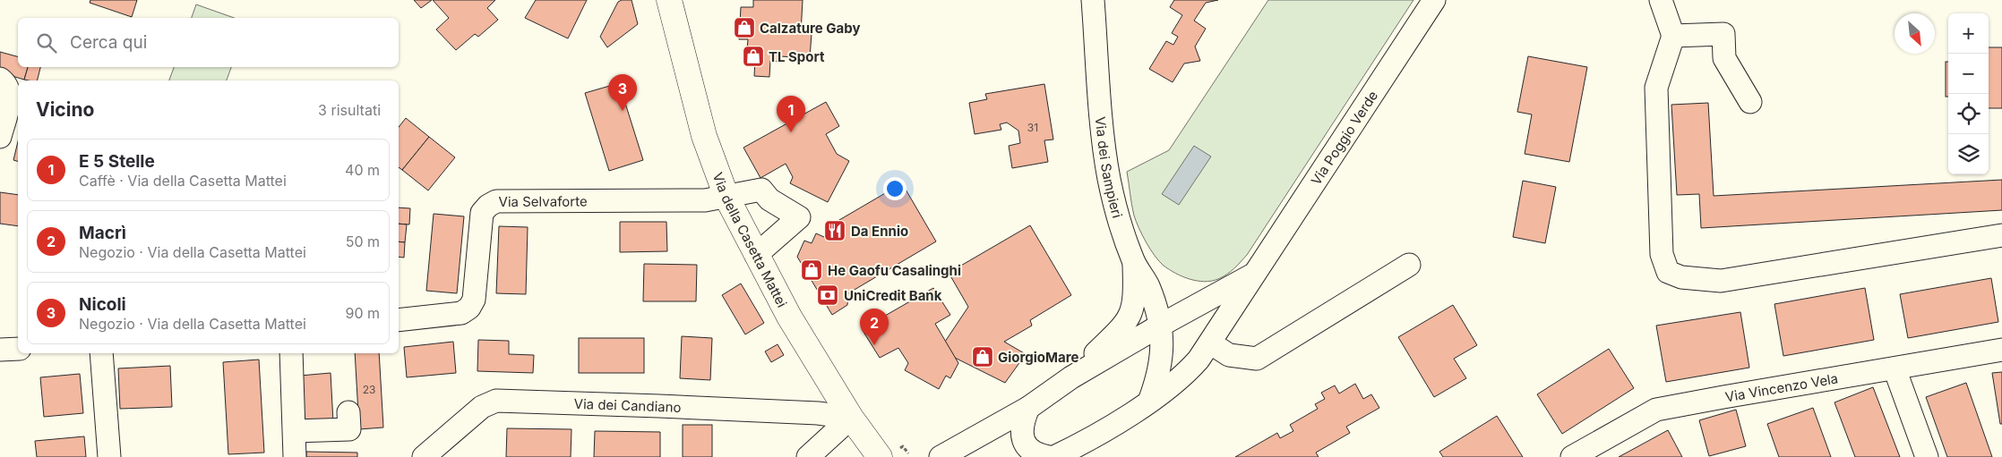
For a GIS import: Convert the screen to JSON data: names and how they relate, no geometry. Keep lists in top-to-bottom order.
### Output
{
  "streets": {
    "main road": ["Via della Casetta Mattei"],
    "street": [
      "Via Poggio Verde",
      "Via dei Sampieri",
      "Via Selvaforte",
      "Via Vincenzo Vela",
      "Via dei Candiano"
    ]
  },
  "crossings": [
    ["Via Poggio Verde", "Via dei Sampieri"],
    ["Via Selvaforte", "Via della Casetta Mattei"],
    ["Via della Casetta Mattei", "Via dei Candiano"]
  ],
  "places": {
    "shop": [
      "Calzature Gaby",
      "TL Sport",
      "He Gaofu Casalinghi",
      "GiorgioMare"
    ],
    "restaurant": ["Da Ennio"],
    "bank": ["UniCredit Bank"]
  },
  "house_numbers": ["31", "23"],
  "north": "bottom right",
  "page": {
    "map_buttons": ["+", "−"],
    "search": "Cerca qui",
    "pins": ["3", "1", "2"],
    "heading": ["Vicino", "3 risultati"],
    "list": [
      {
        "mark": "1",
        "name": "E 5 Stelle",
        "note": "Caffè · Via della Casetta Mattei",
        "value": "40 m"
      },
      {
        "mark": "2",
        "name": "Macrì",
        "note": "Negozio · Via della Casetta Mattei",
        "value": "50 m"
      },
      {
        "mark": "3",
        "name": "Nicoli",
        "note": "Negozio · Via della Casetta Mattei",
        "value": "90 m"
      }
    ]
  }
}
